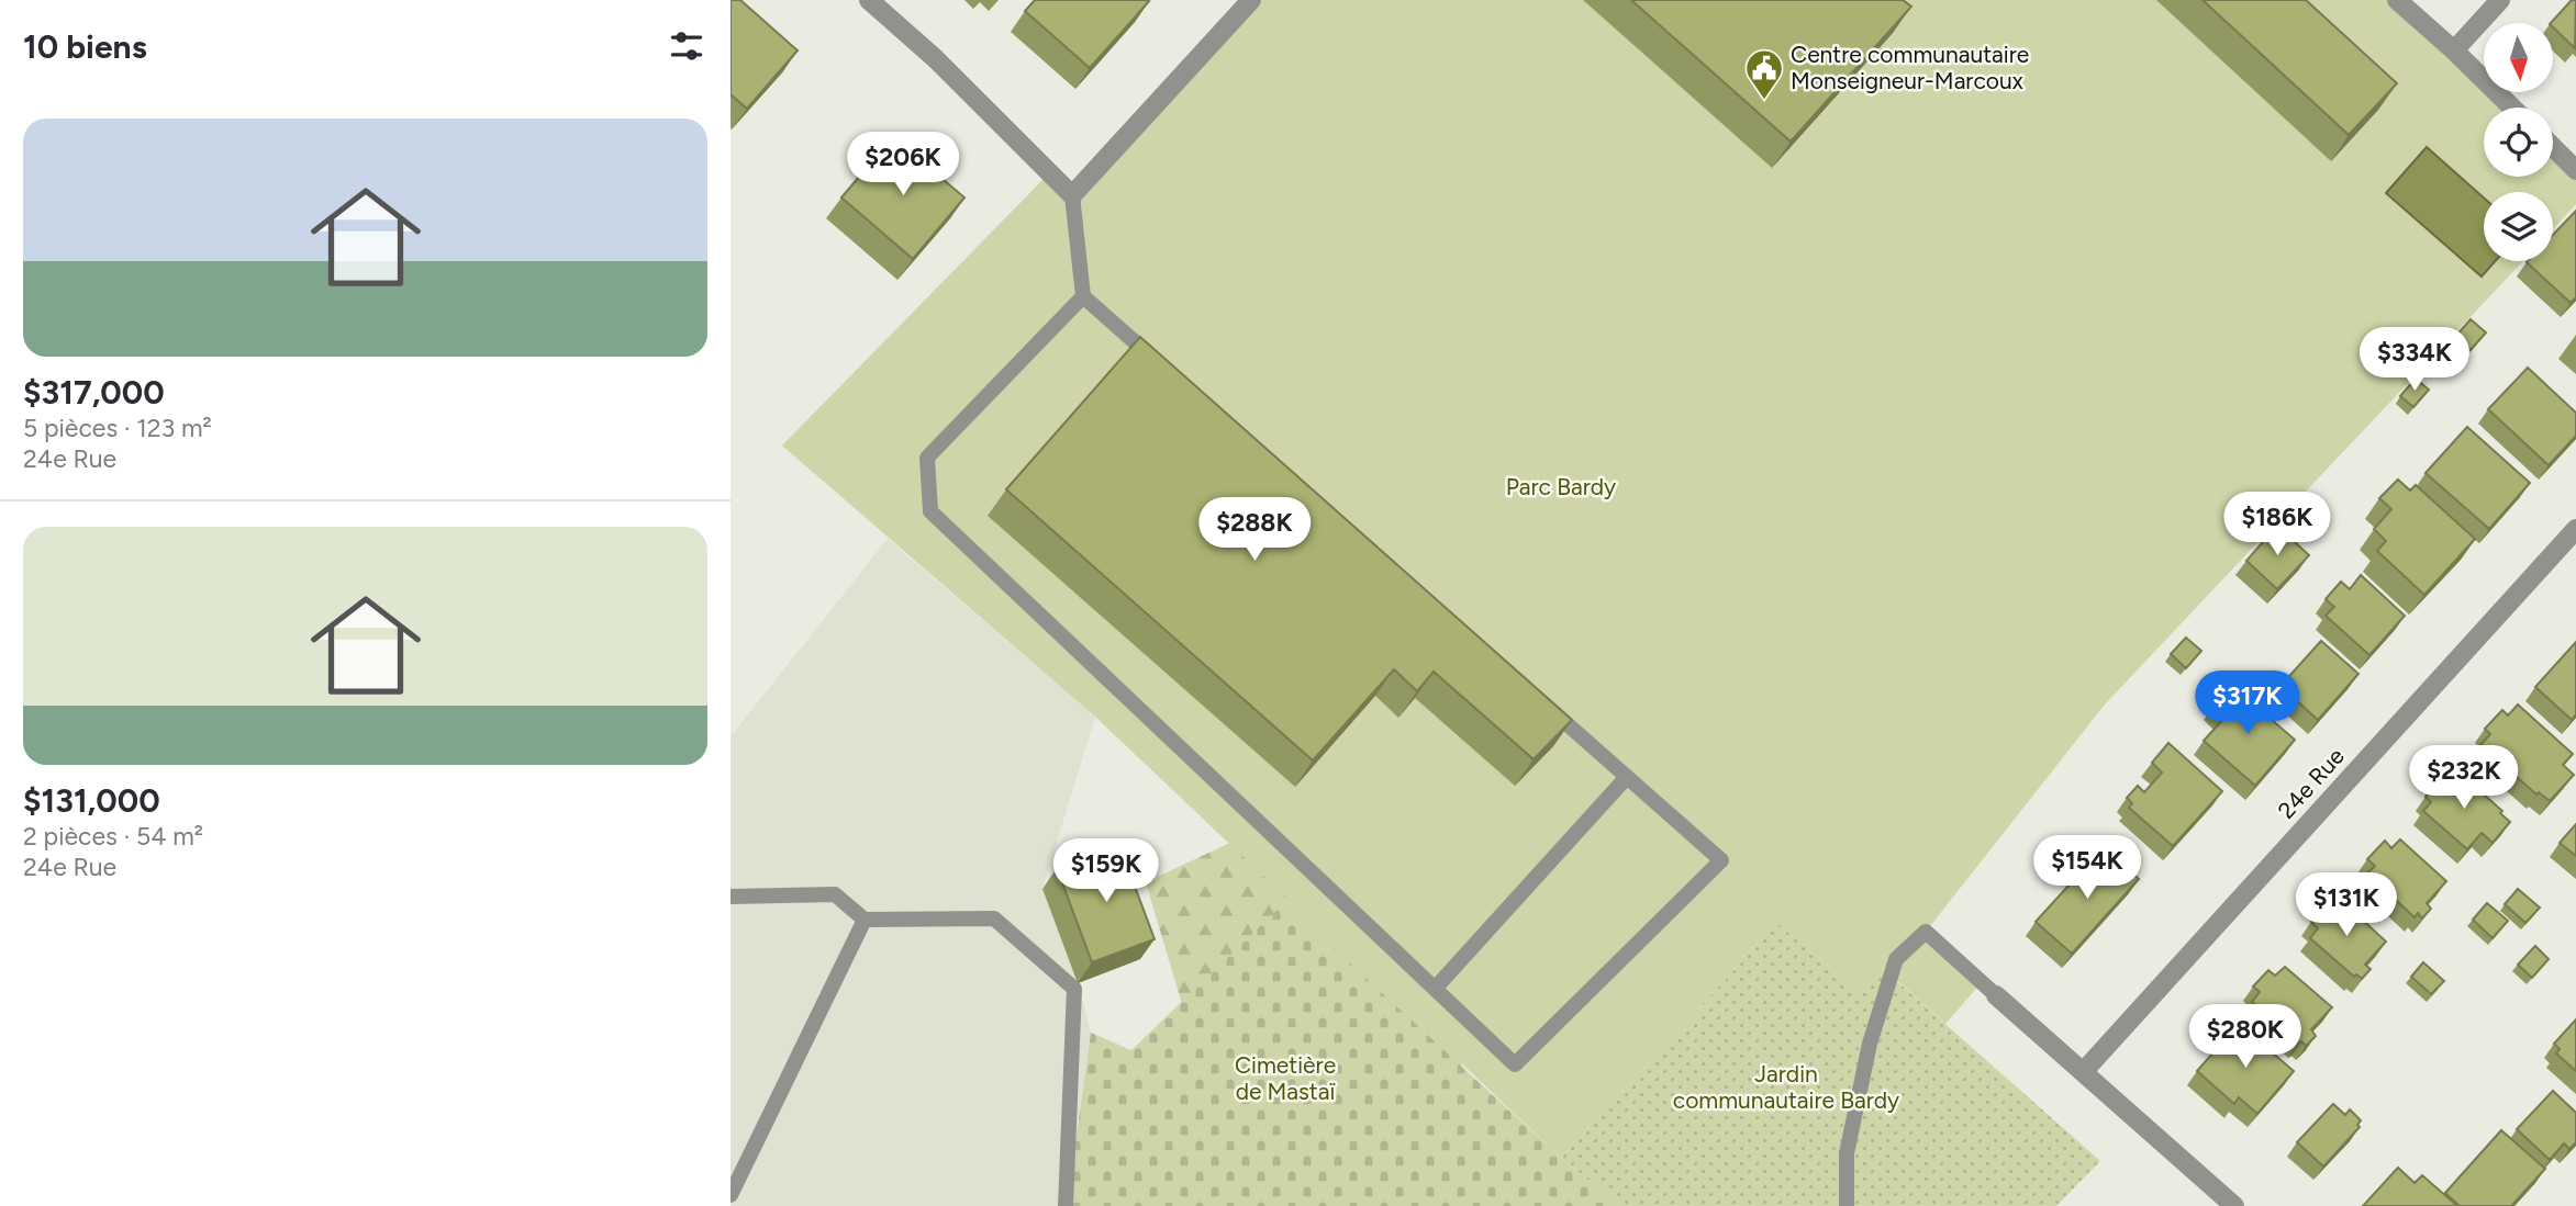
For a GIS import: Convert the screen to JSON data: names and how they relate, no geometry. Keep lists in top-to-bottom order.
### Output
{
  "streets": {
    "street": ["24e Rue"]
  },
  "parks": ["Parc Bardy", "Cimetière de Mastaï", "Jardin communautaire Bardy"],
  "places": {
    "public building": ["Centre communautaire Monseigneur-Marcoux"]
  },
  "north": "bottom",
  "page": {
    "heading": "10 biens",
    "list": [
      {
        "name": "$317,000",
        "note": "5 pièces · 123 m² · 24e Rue"
      },
      {
        "name": "$131,000",
        "note": "2 pièces · 54 m² · 24e Rue"
      }
    ],
    "price": [
      "$206K",
      "$334K",
      "$186K",
      "$288K",
      "$317K",
      "$232K",
      "$154K",
      "$159K",
      "$131K",
      "$280K"
    ]
  }
}
